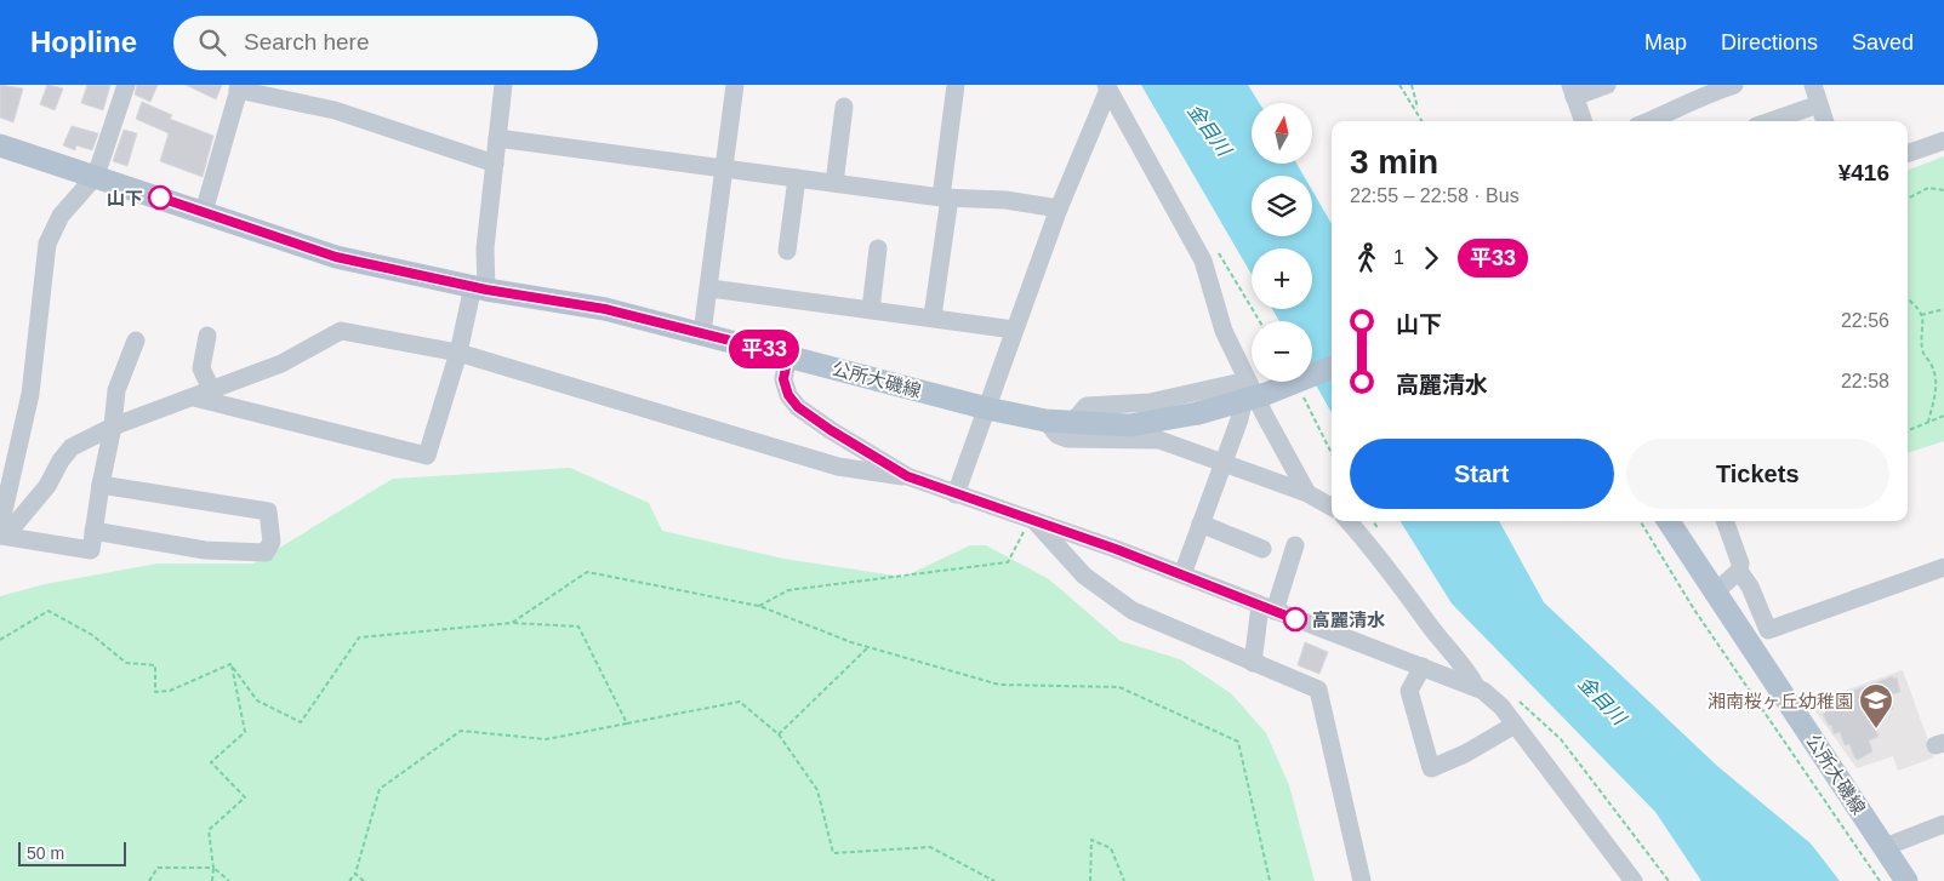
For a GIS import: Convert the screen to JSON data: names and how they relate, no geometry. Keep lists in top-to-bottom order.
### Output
{
  "streets": {
    "main road": ["公所大磯線"]
  },
  "water": ["金目川"],
  "places": {
    "other": ["山下", "高麗清水"],
    "school or university": ["湘南桜ヶ丘幼稚園"]
  },
  "lines": ["bus line 平33"],
  "scale_bar": "50 m",
  "north": "top",
  "page": {
    "header": "Hopline",
    "search": "Search here",
    "nav": ["Map", "Directions", "Saved"],
    "on_map": "平33",
    "map_buttons": ["+", "−"],
    "heading": ["3 min", "22:55 – 22:58 · Bus", "¥416"],
    "legs": ["1", "平33"],
    "list": [
      {
        "name": "山下",
        "value": "22:56"
      },
      {
        "name": "高麗清水",
        "value": "22:58"
      }
    ],
    "buttons": ["Start", "Tickets"],
    "scale": "50 m"
  }
}
